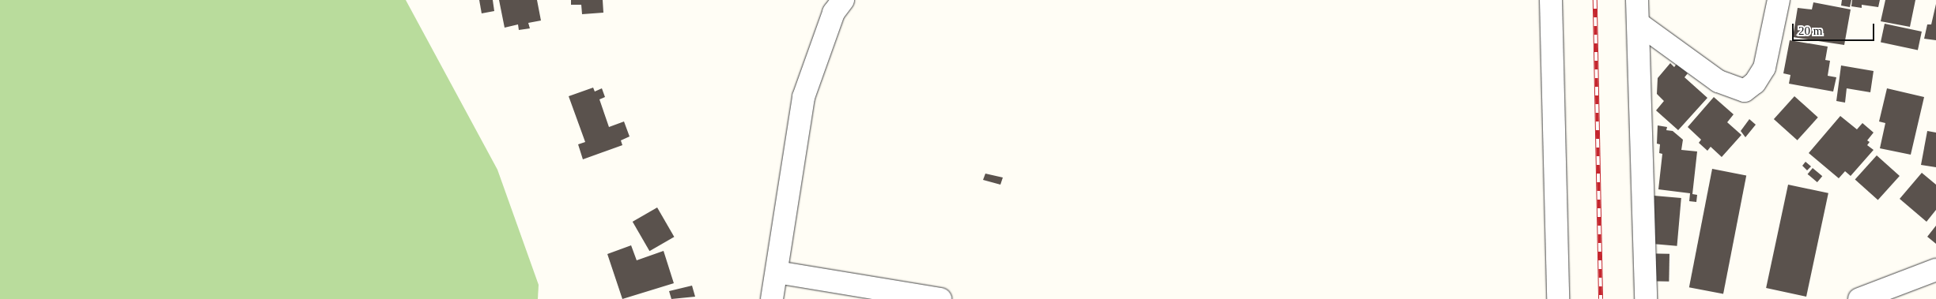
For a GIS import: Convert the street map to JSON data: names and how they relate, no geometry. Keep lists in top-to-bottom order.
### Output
{
  "scale_bar": "20 m"
}
